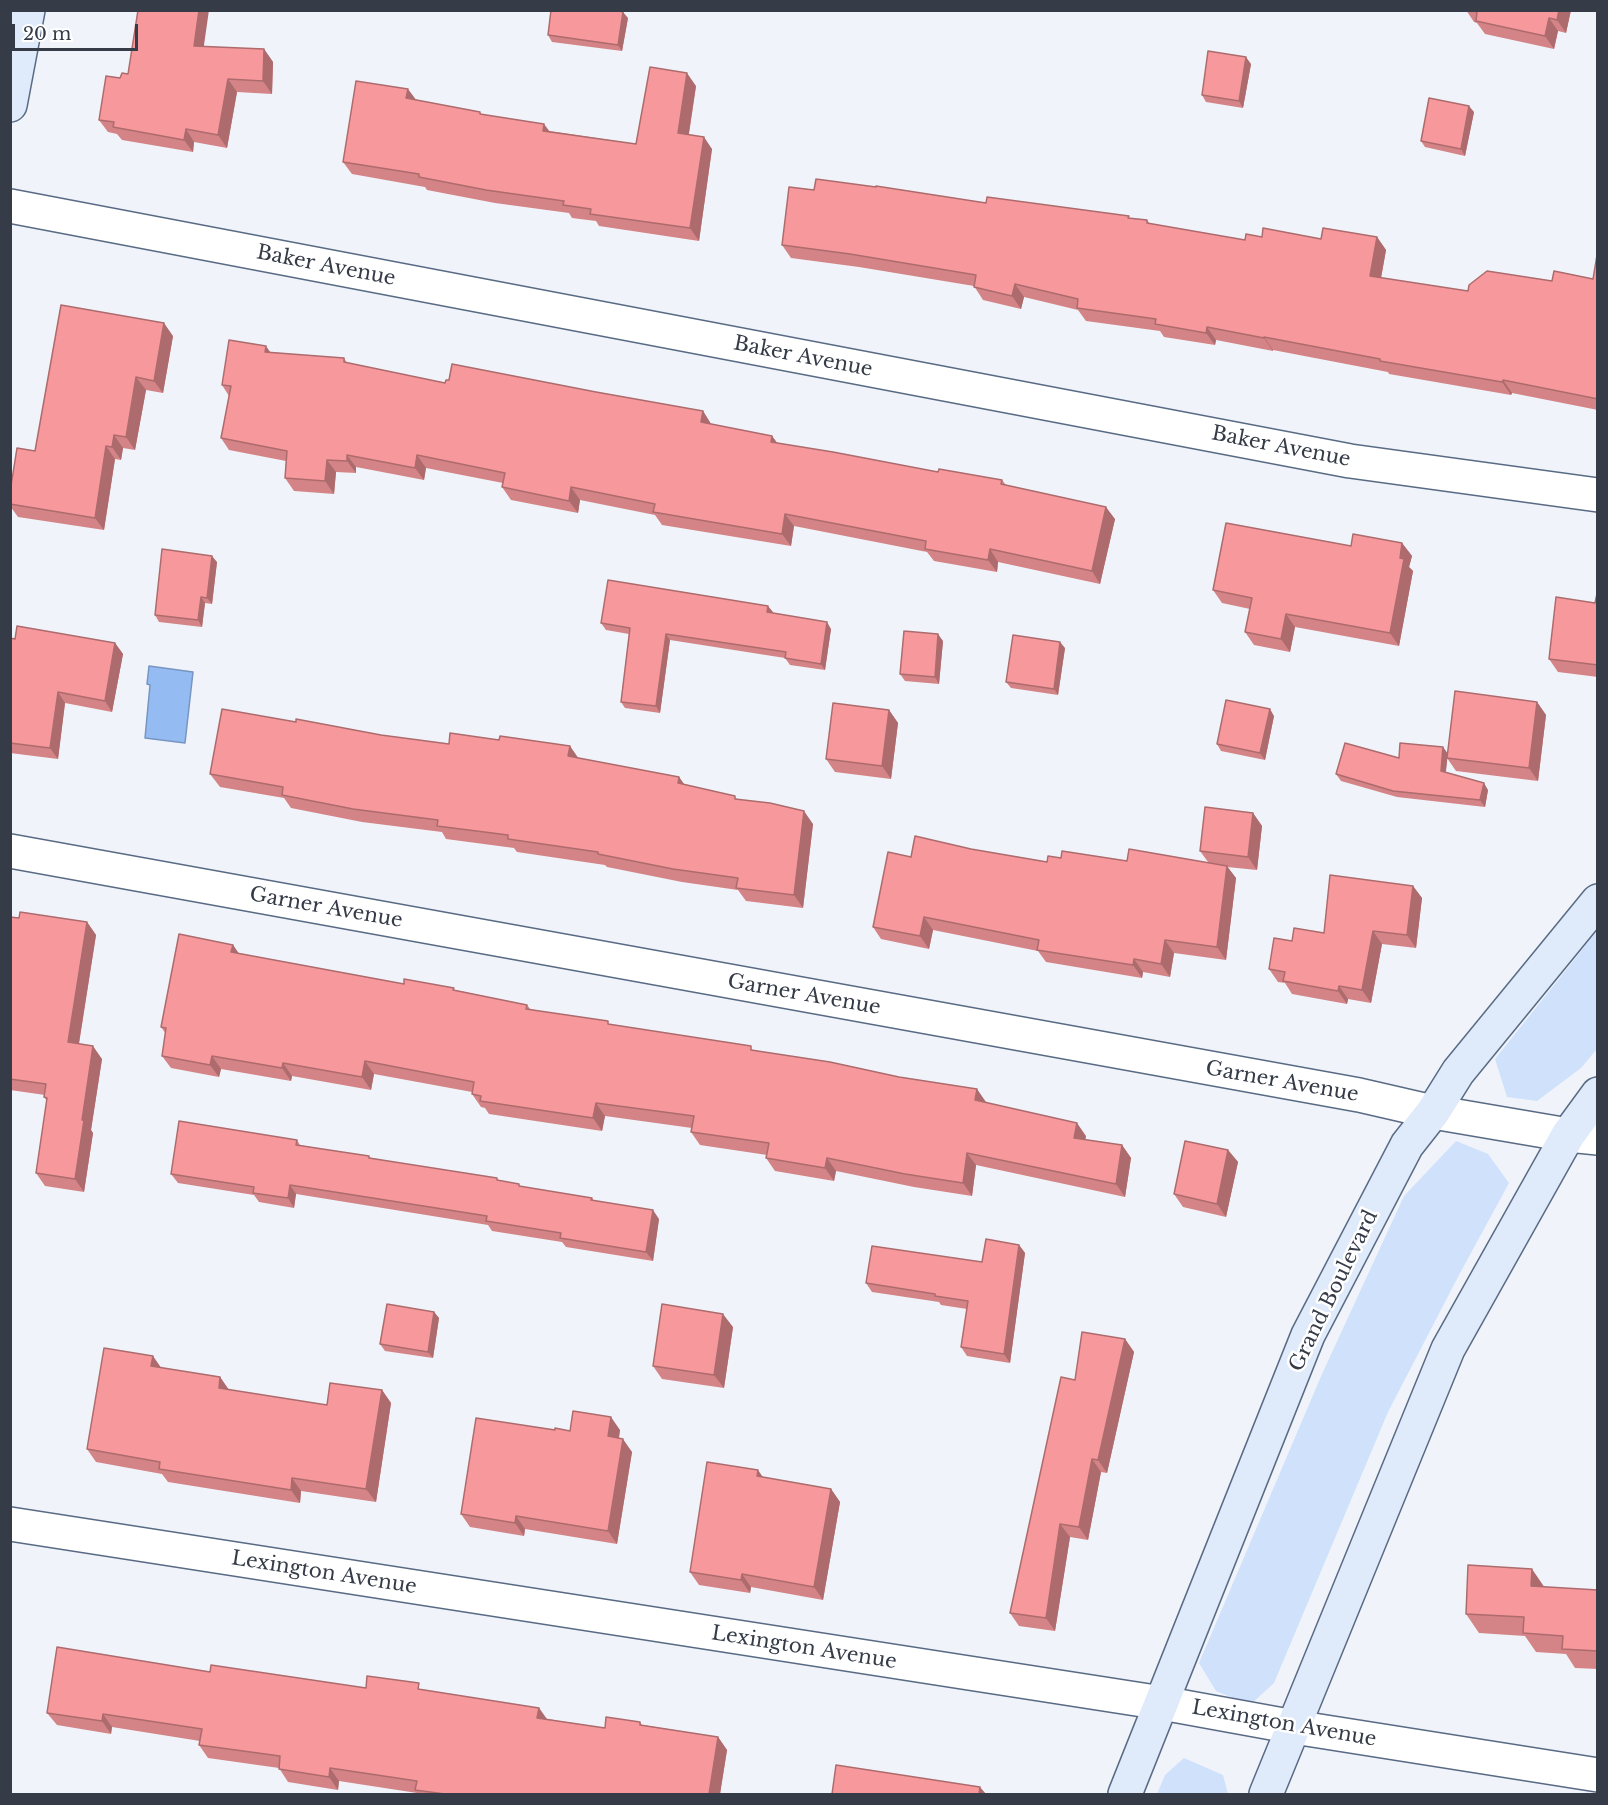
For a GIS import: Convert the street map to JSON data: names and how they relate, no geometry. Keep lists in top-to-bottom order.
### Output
{
  "streets": {
    "street": [
      "Baker Avenue",
      "Garner Avenue",
      "Grand Boulevard",
      "Lexington Avenue"
    ]
  },
  "crossings": [
    ["Garner Avenue", "Grand Boulevard"],
    ["Grand Boulevard", "Lexington Avenue"]
  ],
  "scale_bar": "20 m"
}
